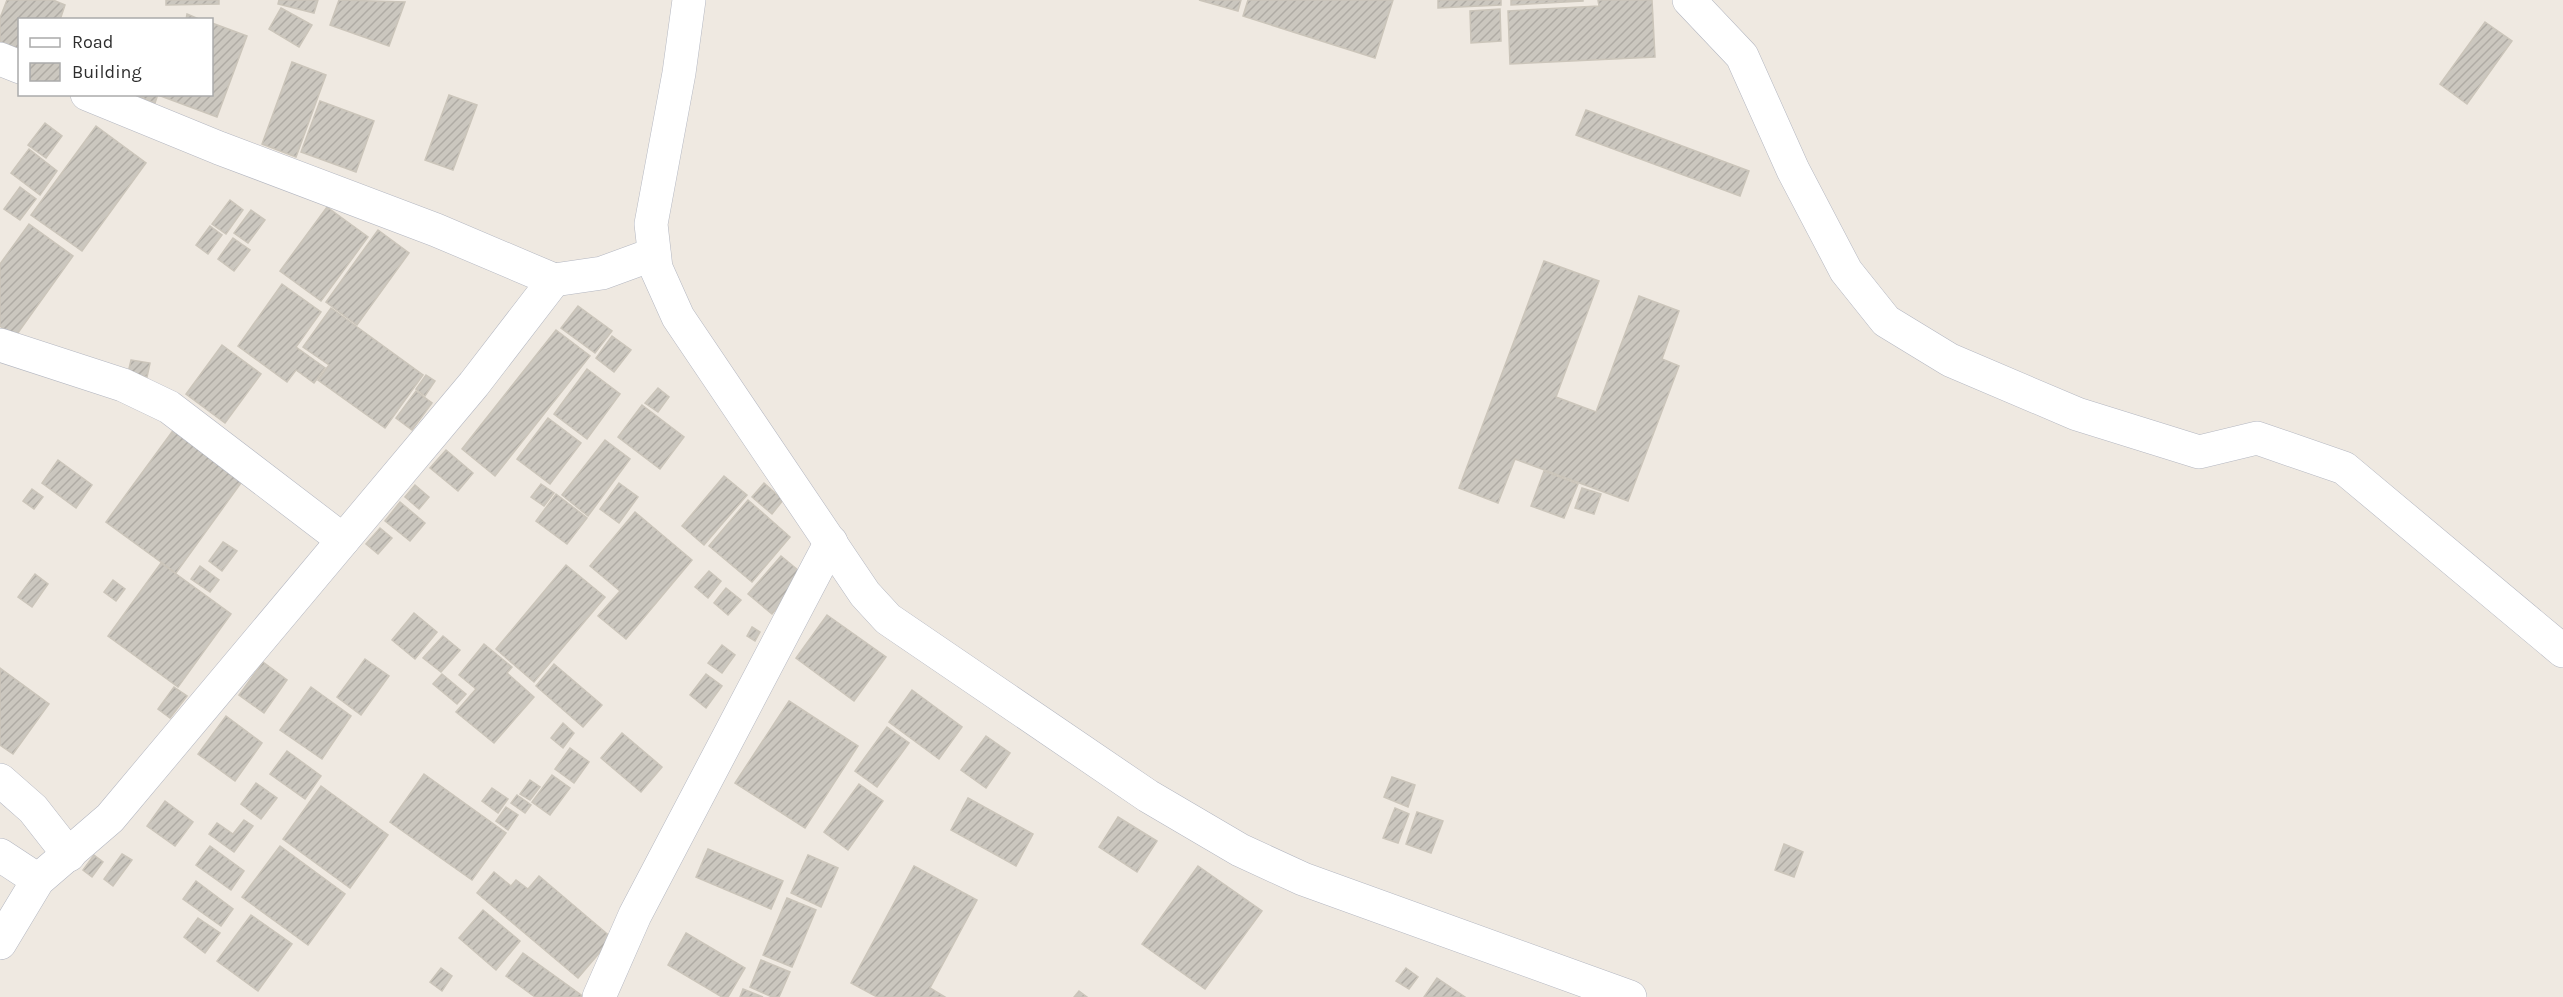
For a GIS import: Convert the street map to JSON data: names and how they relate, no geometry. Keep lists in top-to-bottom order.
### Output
{
  "legend": ["Road", "Building"]
}
